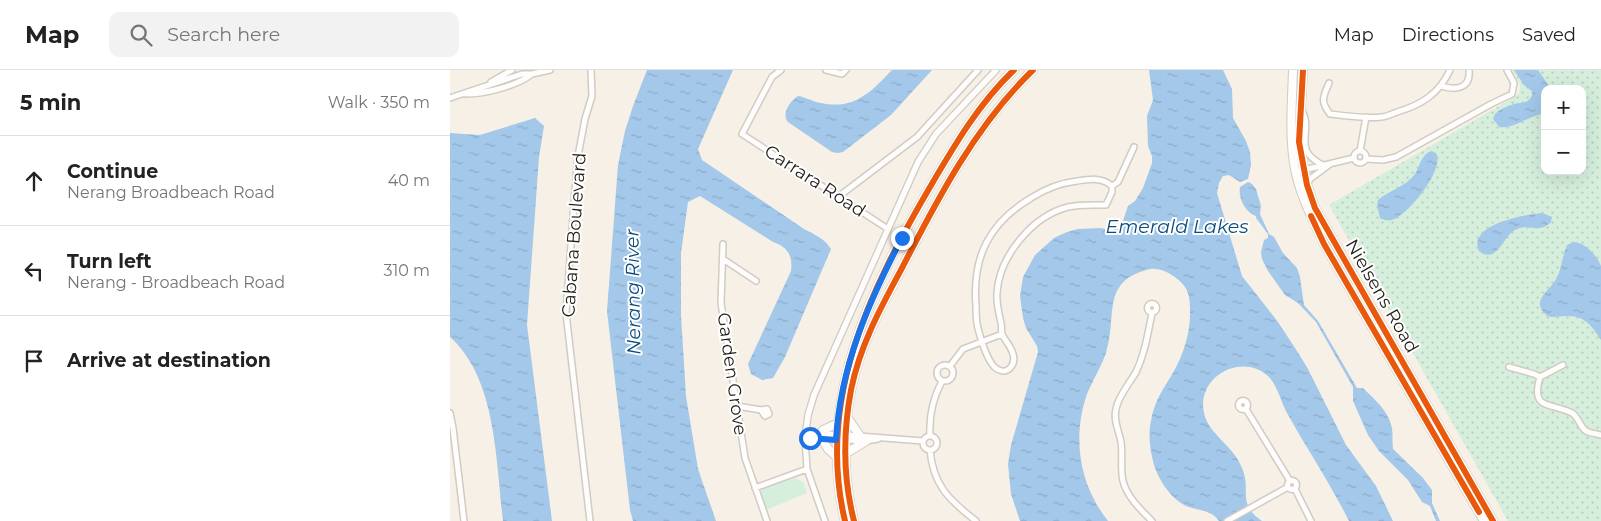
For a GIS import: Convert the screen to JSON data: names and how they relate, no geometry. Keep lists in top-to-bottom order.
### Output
{
  "streets": {
    "main road": ["Nielsens Road"],
    "street": ["Carrara Road", "Cabana Boulevard", "Garden Grove"]
  },
  "water": ["Emerald Lakes", "Nerang River"],
  "page": {
    "header": "Map",
    "search": "Search here",
    "nav": ["Map", "Directions", "Saved"],
    "heading": ["5 min", "Walk · 350 m"],
    "map_buttons": ["+", "−"],
    "list": [
      ["Continue", "Nerang Broadbeach Road", "40 m"],
      ["Turn left", "Nerang - Broadbeach Road", "310 m"],
      "Arrive at destination"
    ]
  }
}
